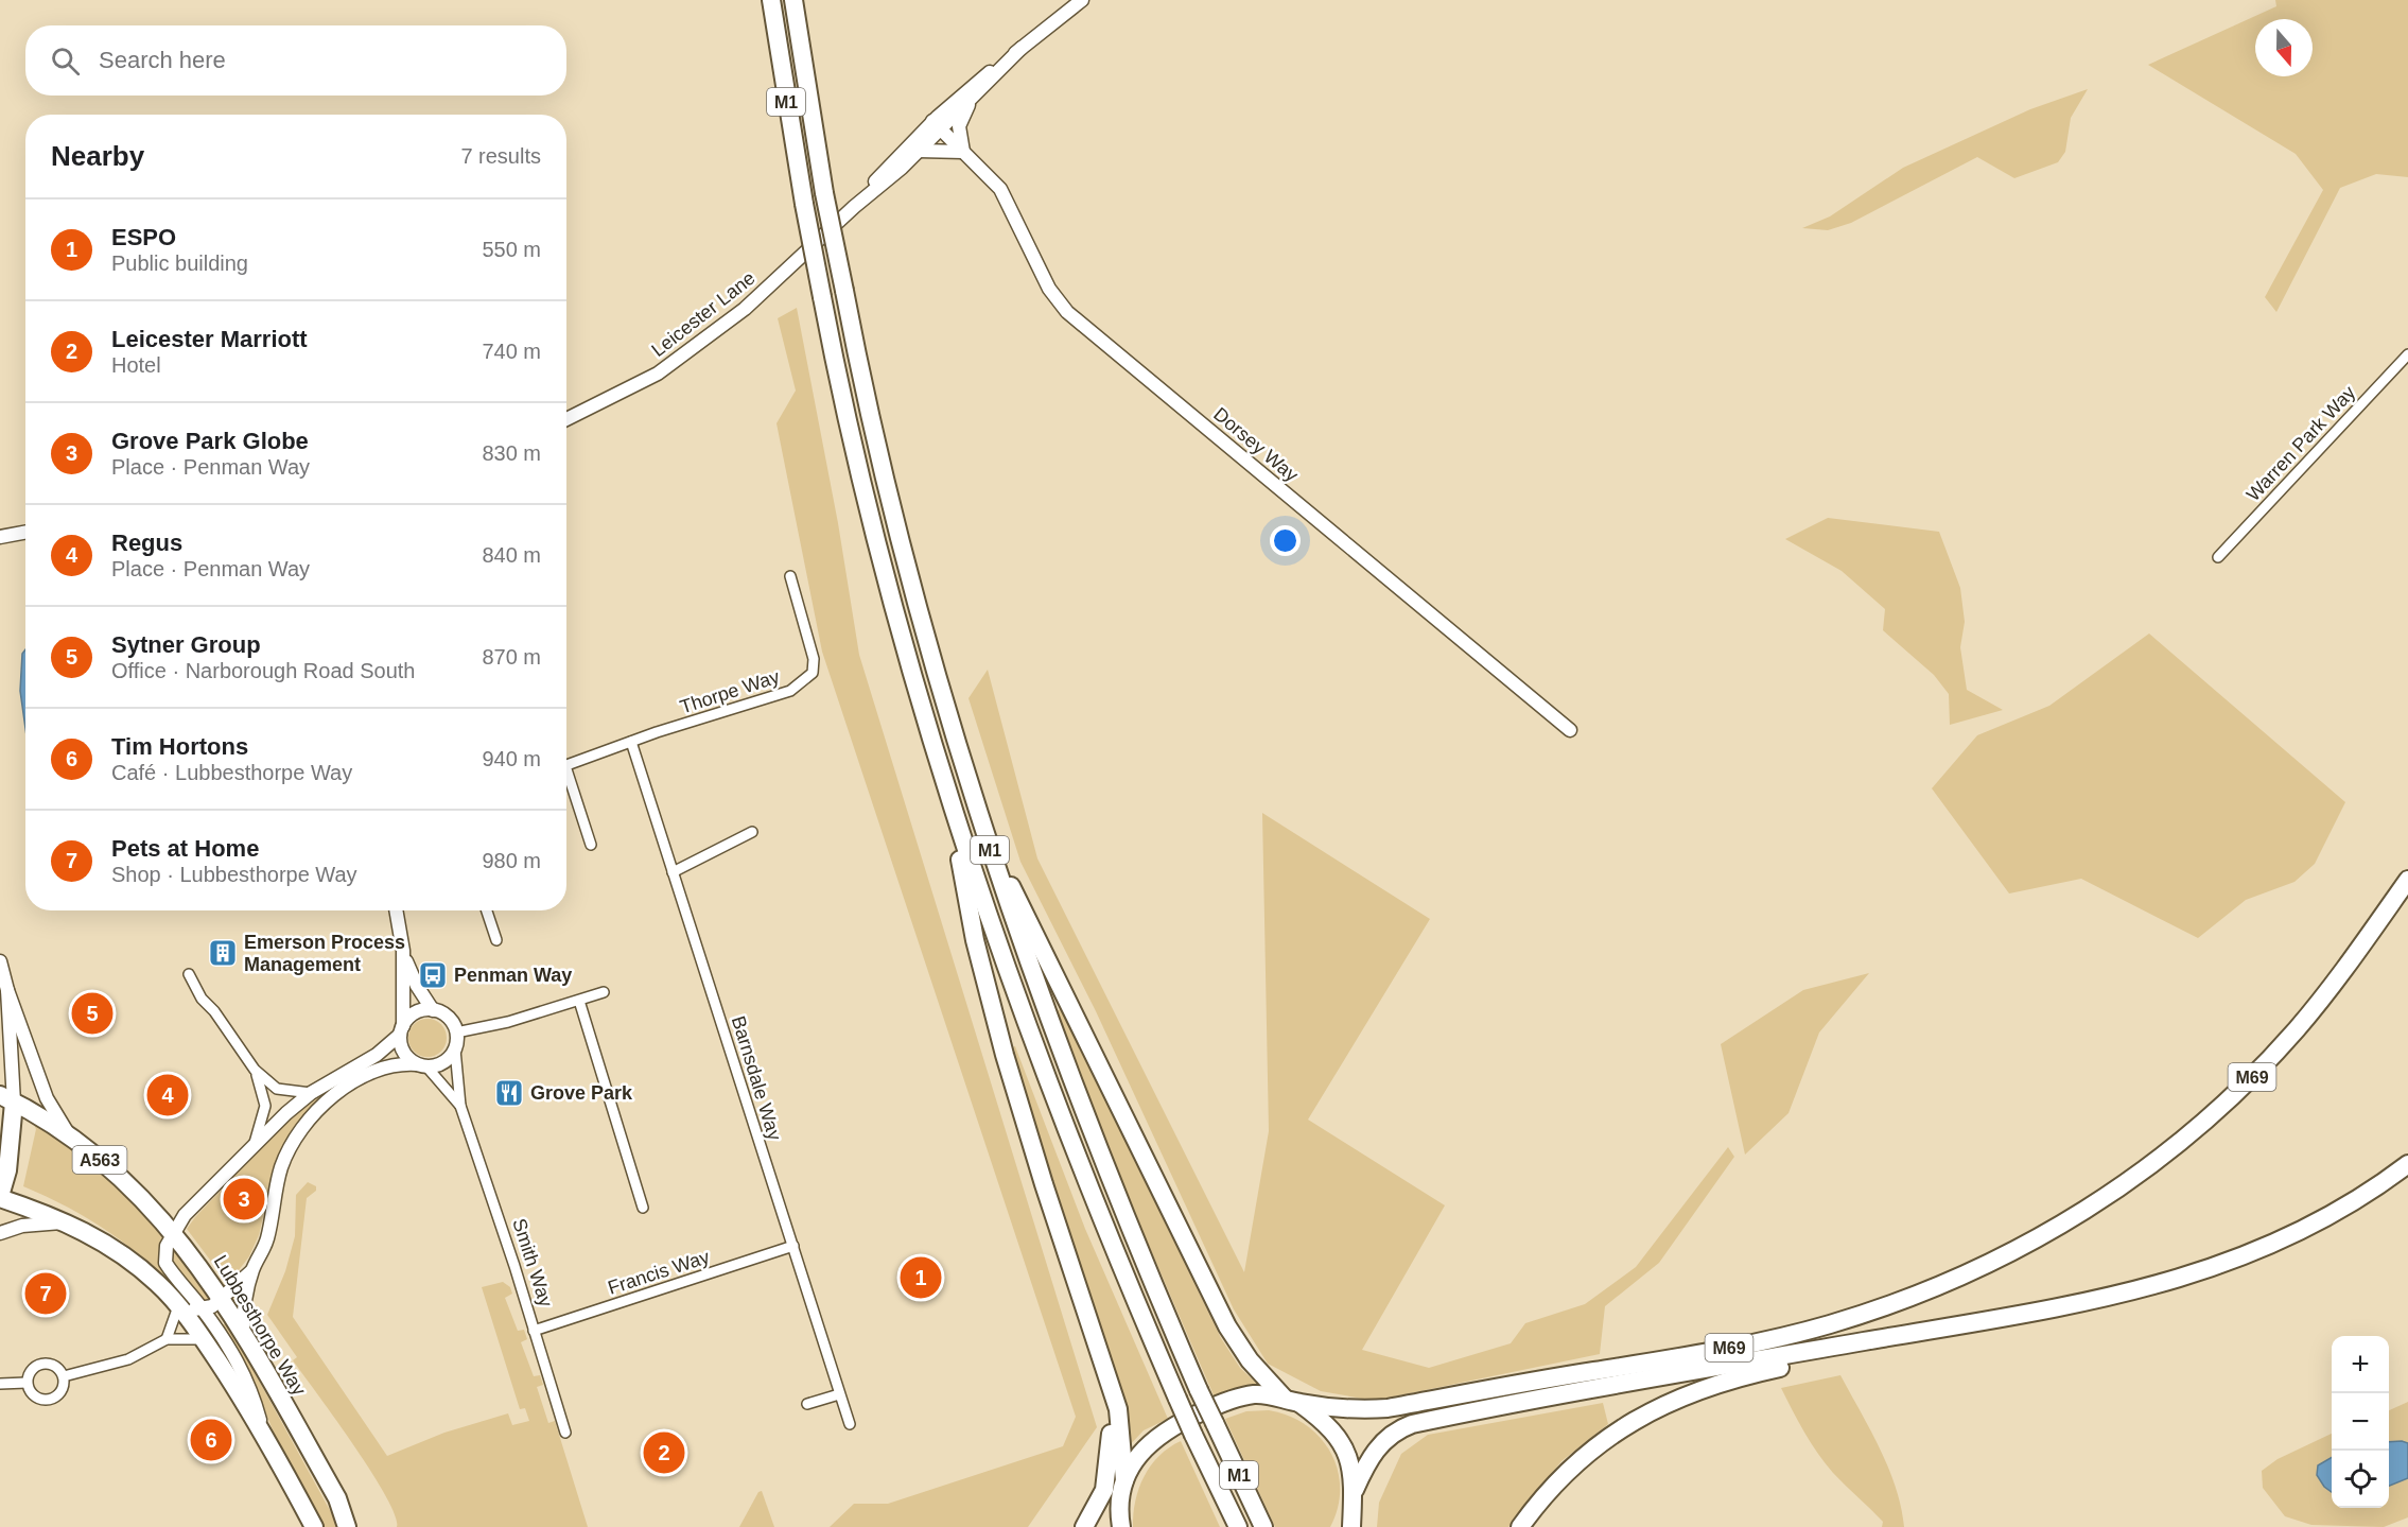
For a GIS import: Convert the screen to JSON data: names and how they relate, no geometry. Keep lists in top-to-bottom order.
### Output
{
  "streets": {
    "highway": [
      "M1",
      "M69",
      "A563",
      "Lubbesthorpe Way"
    ],
    "street": [
      "Leicester Lane",
      "Warren Park Way",
      "Dorsey Way",
      "Thorpe Way",
      "Barnsdale Way",
      "Smith Way",
      "Francis Way"
    ]
  },
  "crossings": [
    ["Leicester Lane", "Dorsey Way"],
    ["Thorpe Way", "Barnsdale Way"],
    ["Barnsdale Way", "Francis Way"],
    ["A563", "Lubbesthorpe Way"],
    ["Smith Way", "Francis Way"]
  ],
  "places": {
    "building": ["Emerson Process Management"],
    "bus stop": ["Penman Way"],
    "restaurant": ["Grove Park"]
  },
  "north": "bottom",
  "page": {
    "search": "Search here",
    "heading": ["Nearby", "7 results"],
    "list": [
      {
        "mark": "1",
        "name": "ESPO",
        "note": "Public building",
        "value": "550 m"
      },
      {
        "mark": "2",
        "name": "Leicester Marriott",
        "note": "Hotel",
        "value": "740 m"
      },
      {
        "mark": "3",
        "name": "Grove Park Globe",
        "note": "Place · Penman Way",
        "value": "830 m"
      },
      {
        "mark": "4",
        "name": "Regus",
        "note": "Place · Penman Way",
        "value": "840 m"
      },
      {
        "mark": "5",
        "name": "Sytner Group",
        "note": "Office · Narborough Road South",
        "value": "870 m"
      },
      {
        "mark": "6",
        "name": "Tim Hortons",
        "note": "Café · Lubbesthorpe Way",
        "value": "940 m"
      },
      {
        "mark": "7",
        "name": "Pets at Home",
        "note": "Shop · Lubbesthorpe Way",
        "value": "980 m"
      }
    ],
    "pins": [
      "5",
      "4",
      "3",
      "1",
      "7",
      "6",
      "2"
    ],
    "map_buttons": ["+", "−"]
  }
}
